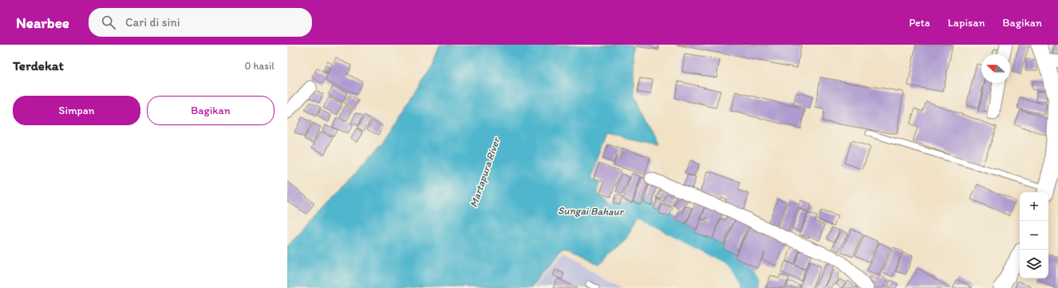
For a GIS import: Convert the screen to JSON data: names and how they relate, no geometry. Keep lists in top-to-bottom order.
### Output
{
  "water": ["Martapura River", "Sungai Bahaur"],
  "north": "left",
  "page": {
    "header": "Nearbee",
    "search": "Cari di sini",
    "nav": ["Peta", "Lapisan", "Bagikan"],
    "heading": ["Terdekat", "0 hasil"],
    "buttons": ["Simpan", "Bagikan"],
    "map_buttons": ["+", "−"]
  }
}
